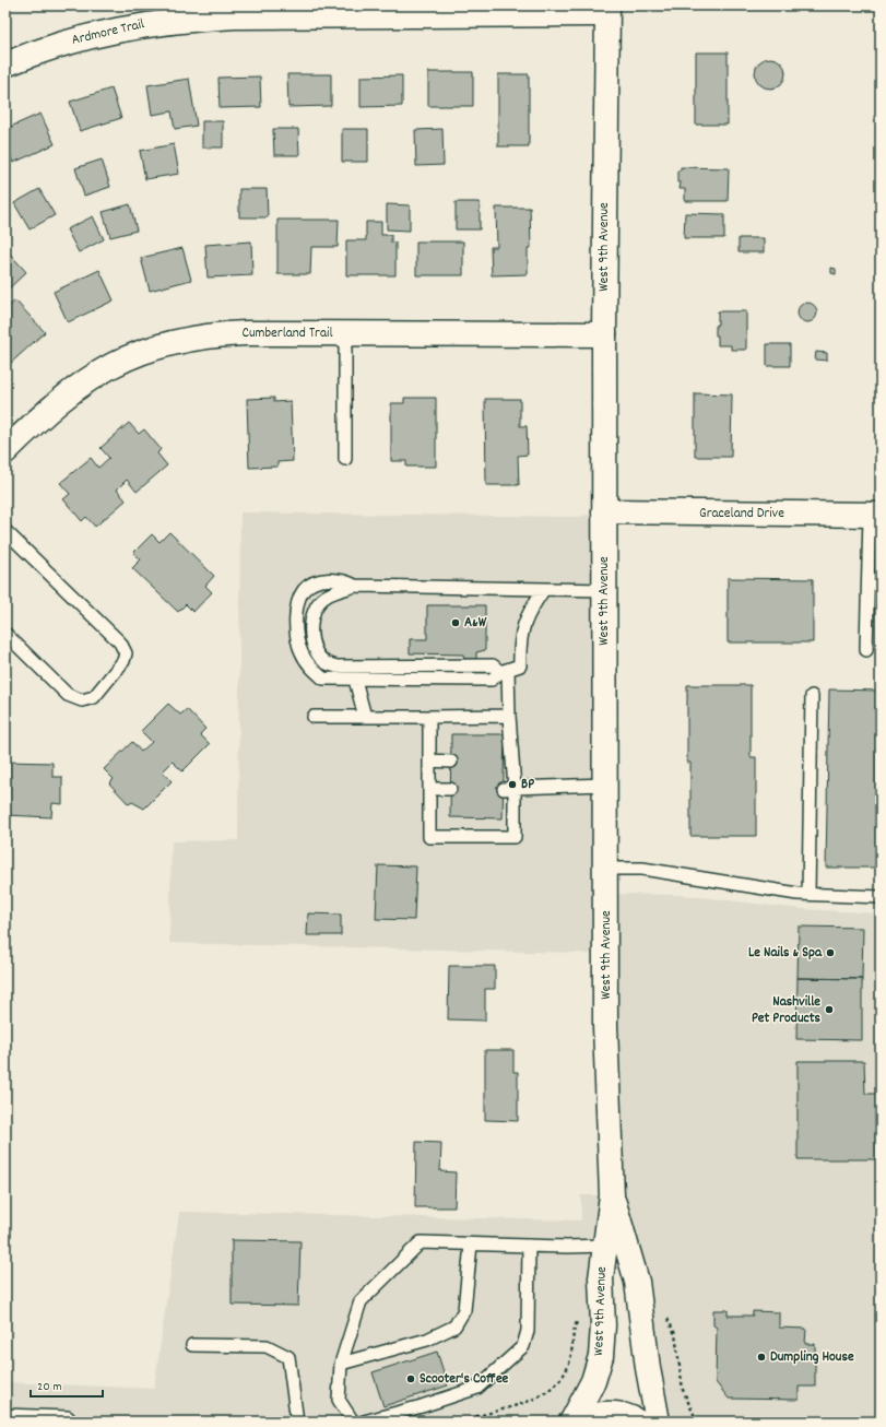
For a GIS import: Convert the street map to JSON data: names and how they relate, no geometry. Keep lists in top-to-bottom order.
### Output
{
  "streets": {
    "main road": [
      "Ardmore Trail",
      "West 9th Avenue",
      "Cumberland Trail",
      "Graceland Drive"
    ]
  },
  "crossings": [
    ["Ardmore Trail", "West 9th Avenue"],
    ["West 9th Avenue", "Cumberland Trail"],
    ["West 9th Avenue", "Graceland Drive"]
  ],
  "places": [
    "A&W",
    "BP",
    "Le Nails & Spa",
    "Nashville Pet Products",
    "Dumpling House",
    "Scooter's Coffee"
  ],
  "scale_bar": "20 m"
}
